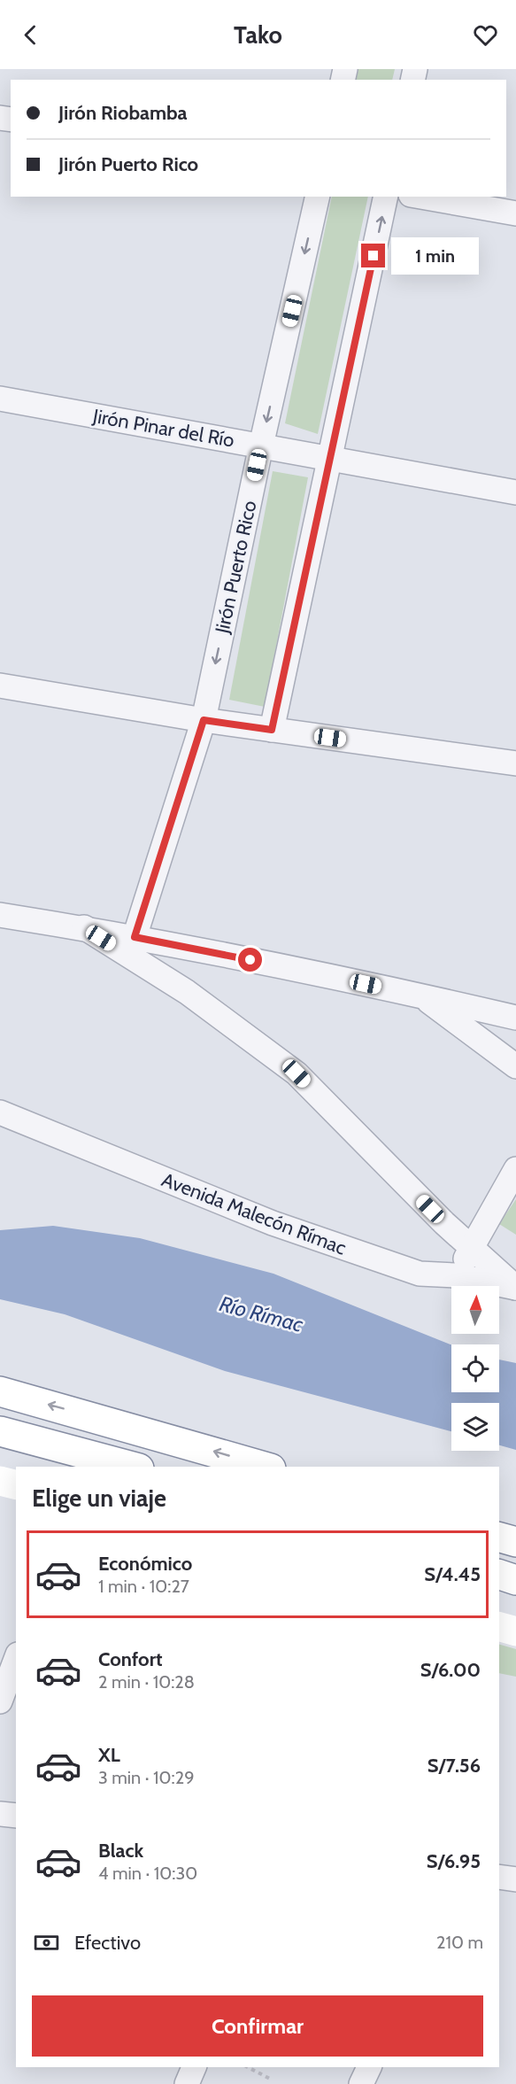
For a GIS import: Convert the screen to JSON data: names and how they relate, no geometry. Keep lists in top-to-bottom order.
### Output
{
  "streets": {
    "street": ["Jirón Pinar del Río", "Jirón Puerto Rico", "Avenida Malecón Rímac"]
  },
  "crossings": [
    ["Jirón Pinar del Río", "Jirón Puerto Rico"]
  ],
  "water": ["Río Rímac"],
  "north": "top",
  "page": {
    "header": "Tako",
    "banner": ["Jirón Riobamba", "Jirón Puerto Rico"],
    "bubble": "1 min",
    "heading": "Elige un viaje",
    "list": [
      {
        "name": "Económico",
        "note": "1 min · 10:27",
        "value": "S/4.45"
      },
      {
        "name": "Confort",
        "note": "2 min · 10:28",
        "value": "S/6.00"
      },
      {
        "name": "XL",
        "note": "3 min · 10:29",
        "value": "S/7.56"
      },
      {
        "name": "Black",
        "note": "4 min · 10:30",
        "value": "S/6.95"
      }
    ],
    "pay": ["Efectivo", "210 m"],
    "buttons": "Confirmar"
  }
}
